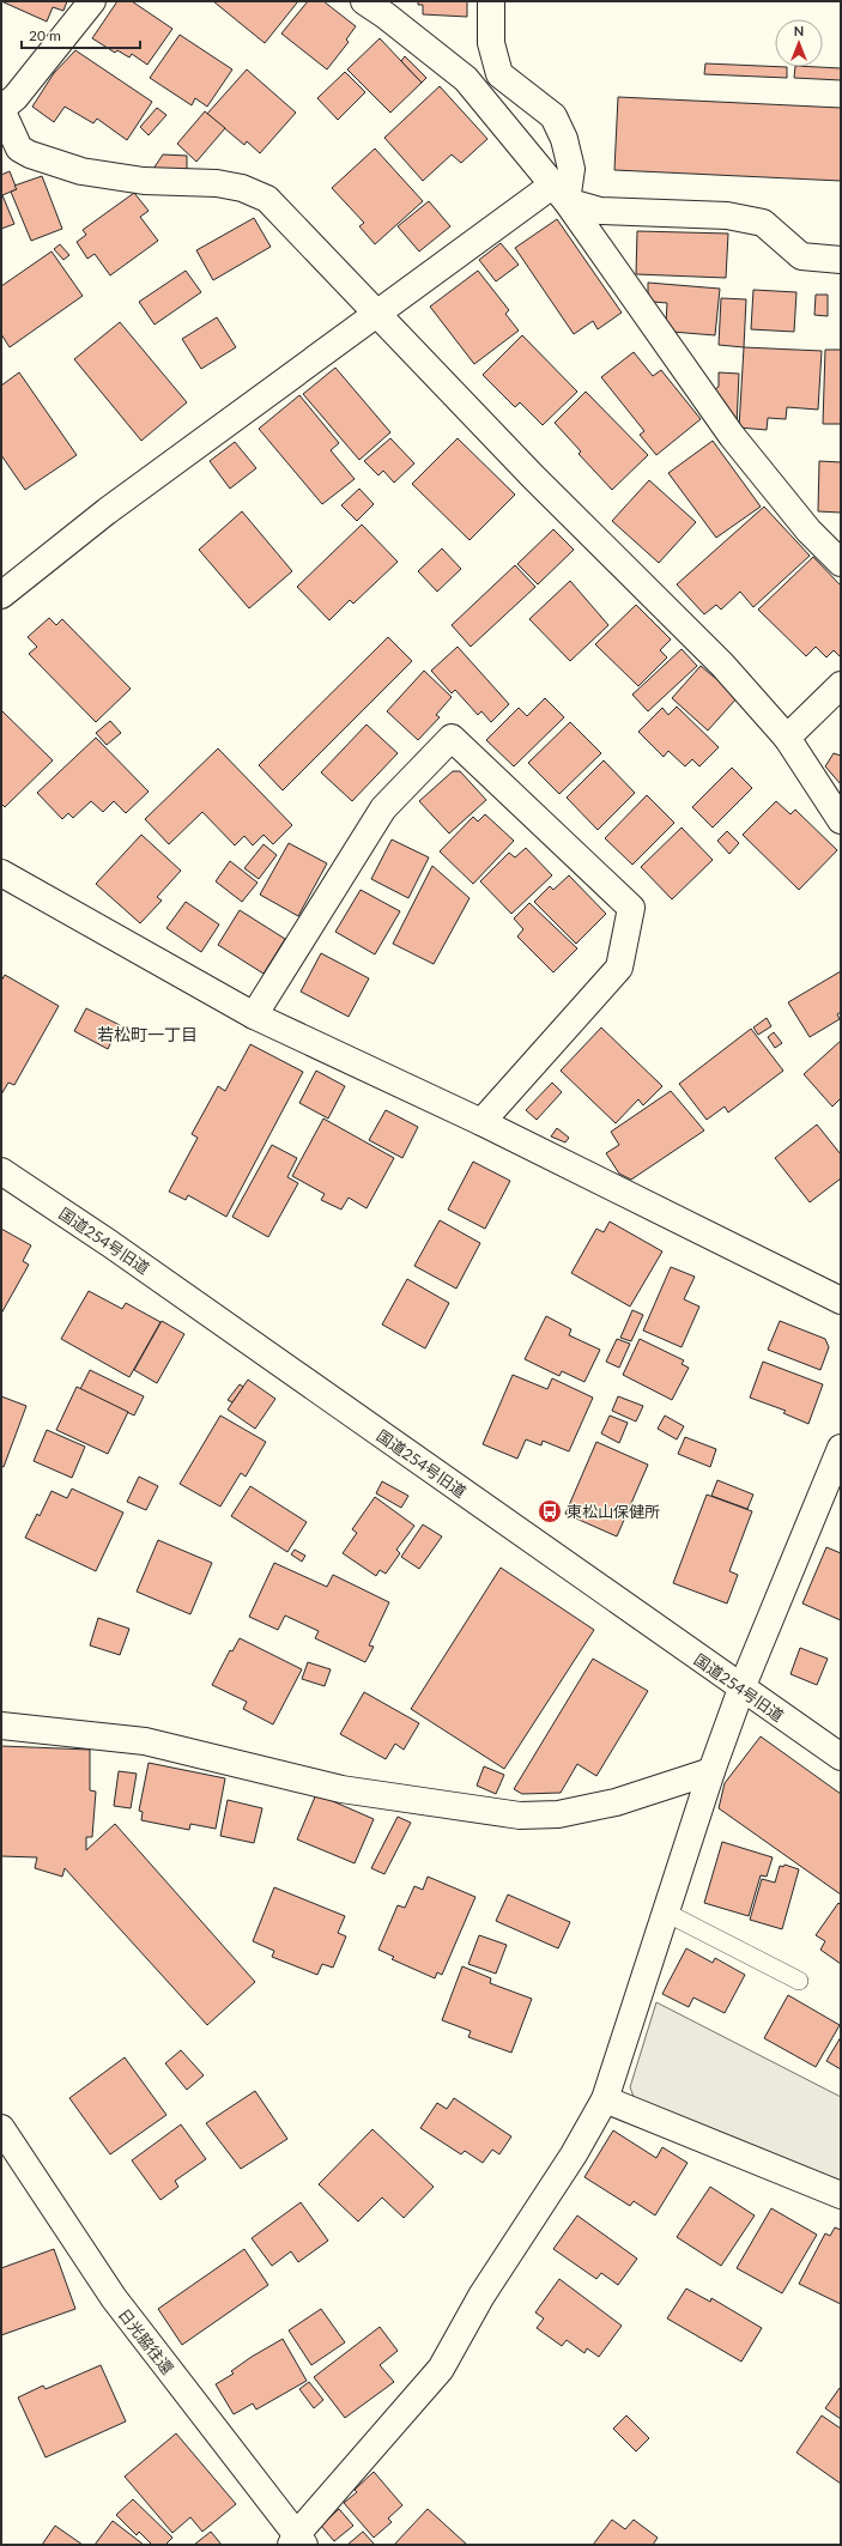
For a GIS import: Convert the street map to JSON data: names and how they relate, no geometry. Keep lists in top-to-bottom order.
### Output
{
  "streets": {
    "street": ["国道254号旧道", "日光脇往還"]
  },
  "districts": ["若松町一丁目"],
  "places": {
    "bus stop": ["東松山保健所"]
  },
  "scale_bar": "20 m",
  "north": "top"
}
